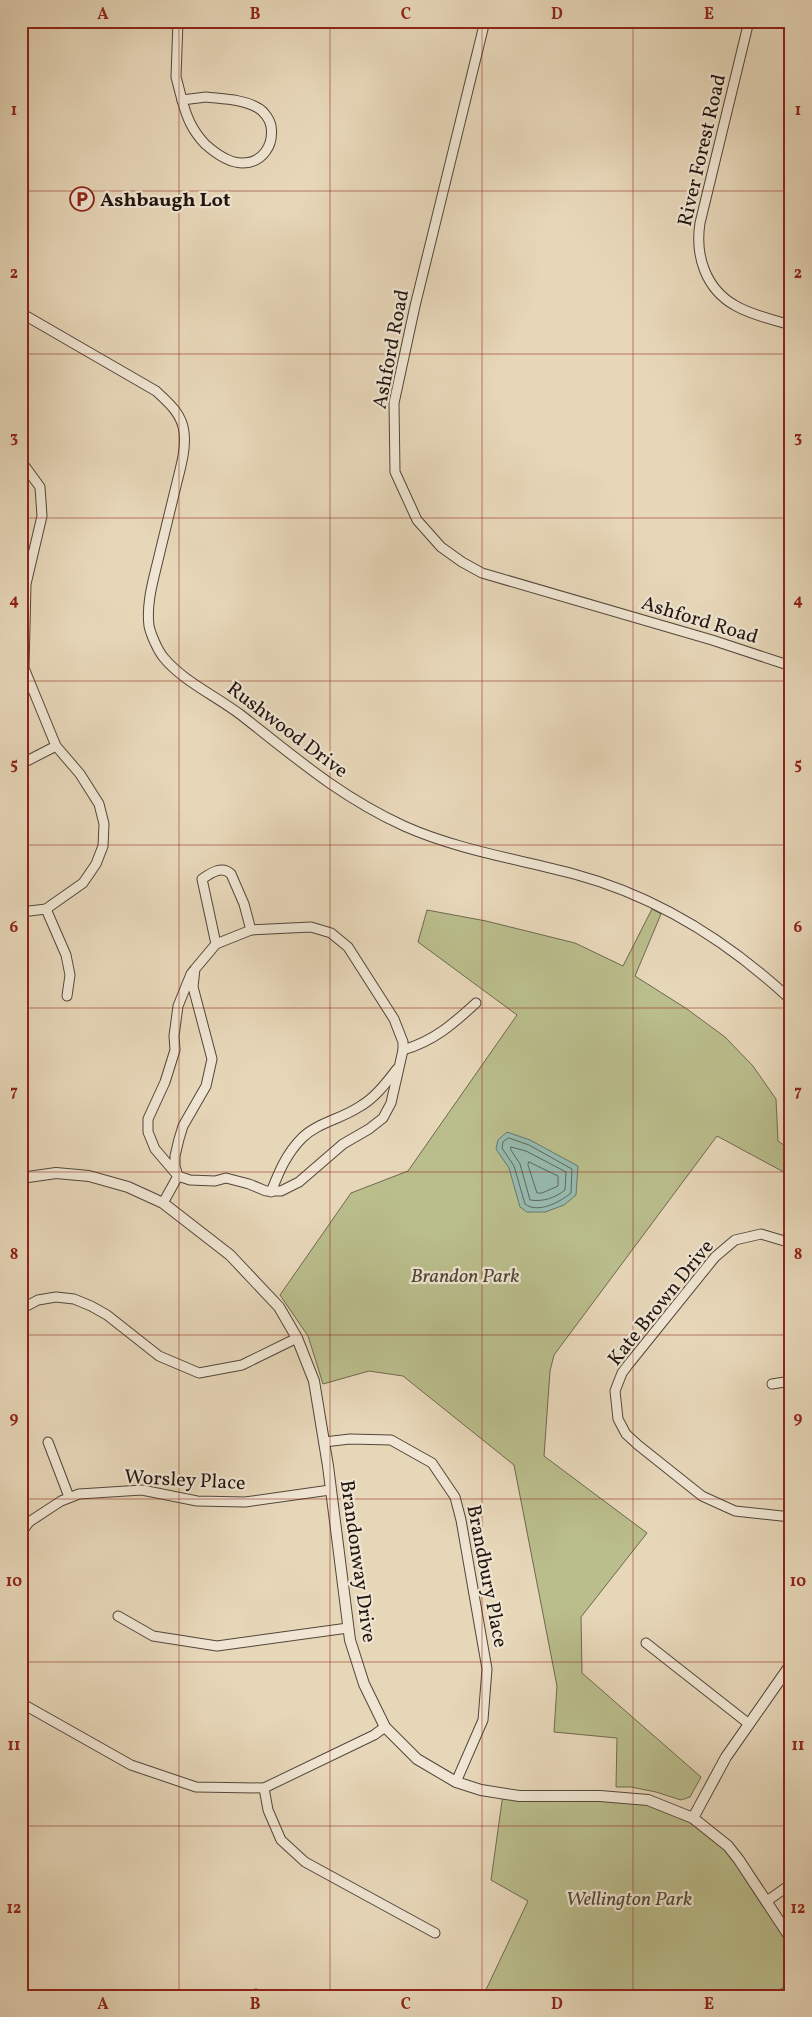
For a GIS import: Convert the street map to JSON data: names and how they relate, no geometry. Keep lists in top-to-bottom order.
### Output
{
  "streets": {
    "street": [
      "River Forest Road",
      "Ashford Road",
      "Rushwood Drive",
      "Kate Brown Drive",
      "Worsley Place",
      "Brandonway Drive",
      "Brandbury Place"
    ]
  },
  "crossings": [
    ["Worsley Place", "Brandonway Drive"],
    ["Brandonway Drive", "Brandbury Place"]
  ],
  "parks": ["Brandon Park", "Wellington Park"],
  "places": {
    "parking": ["Ashbaugh Lot"]
  },
  "grid": {
    "columns": [
      "A",
      "B",
      "C",
      "D",
      "E"
    ],
    "rows": [
      "1",
      "2",
      "3",
      "4",
      "5",
      "6",
      "7",
      "8",
      "9",
      "10",
      "11",
      "12"
    ]
  }
}
